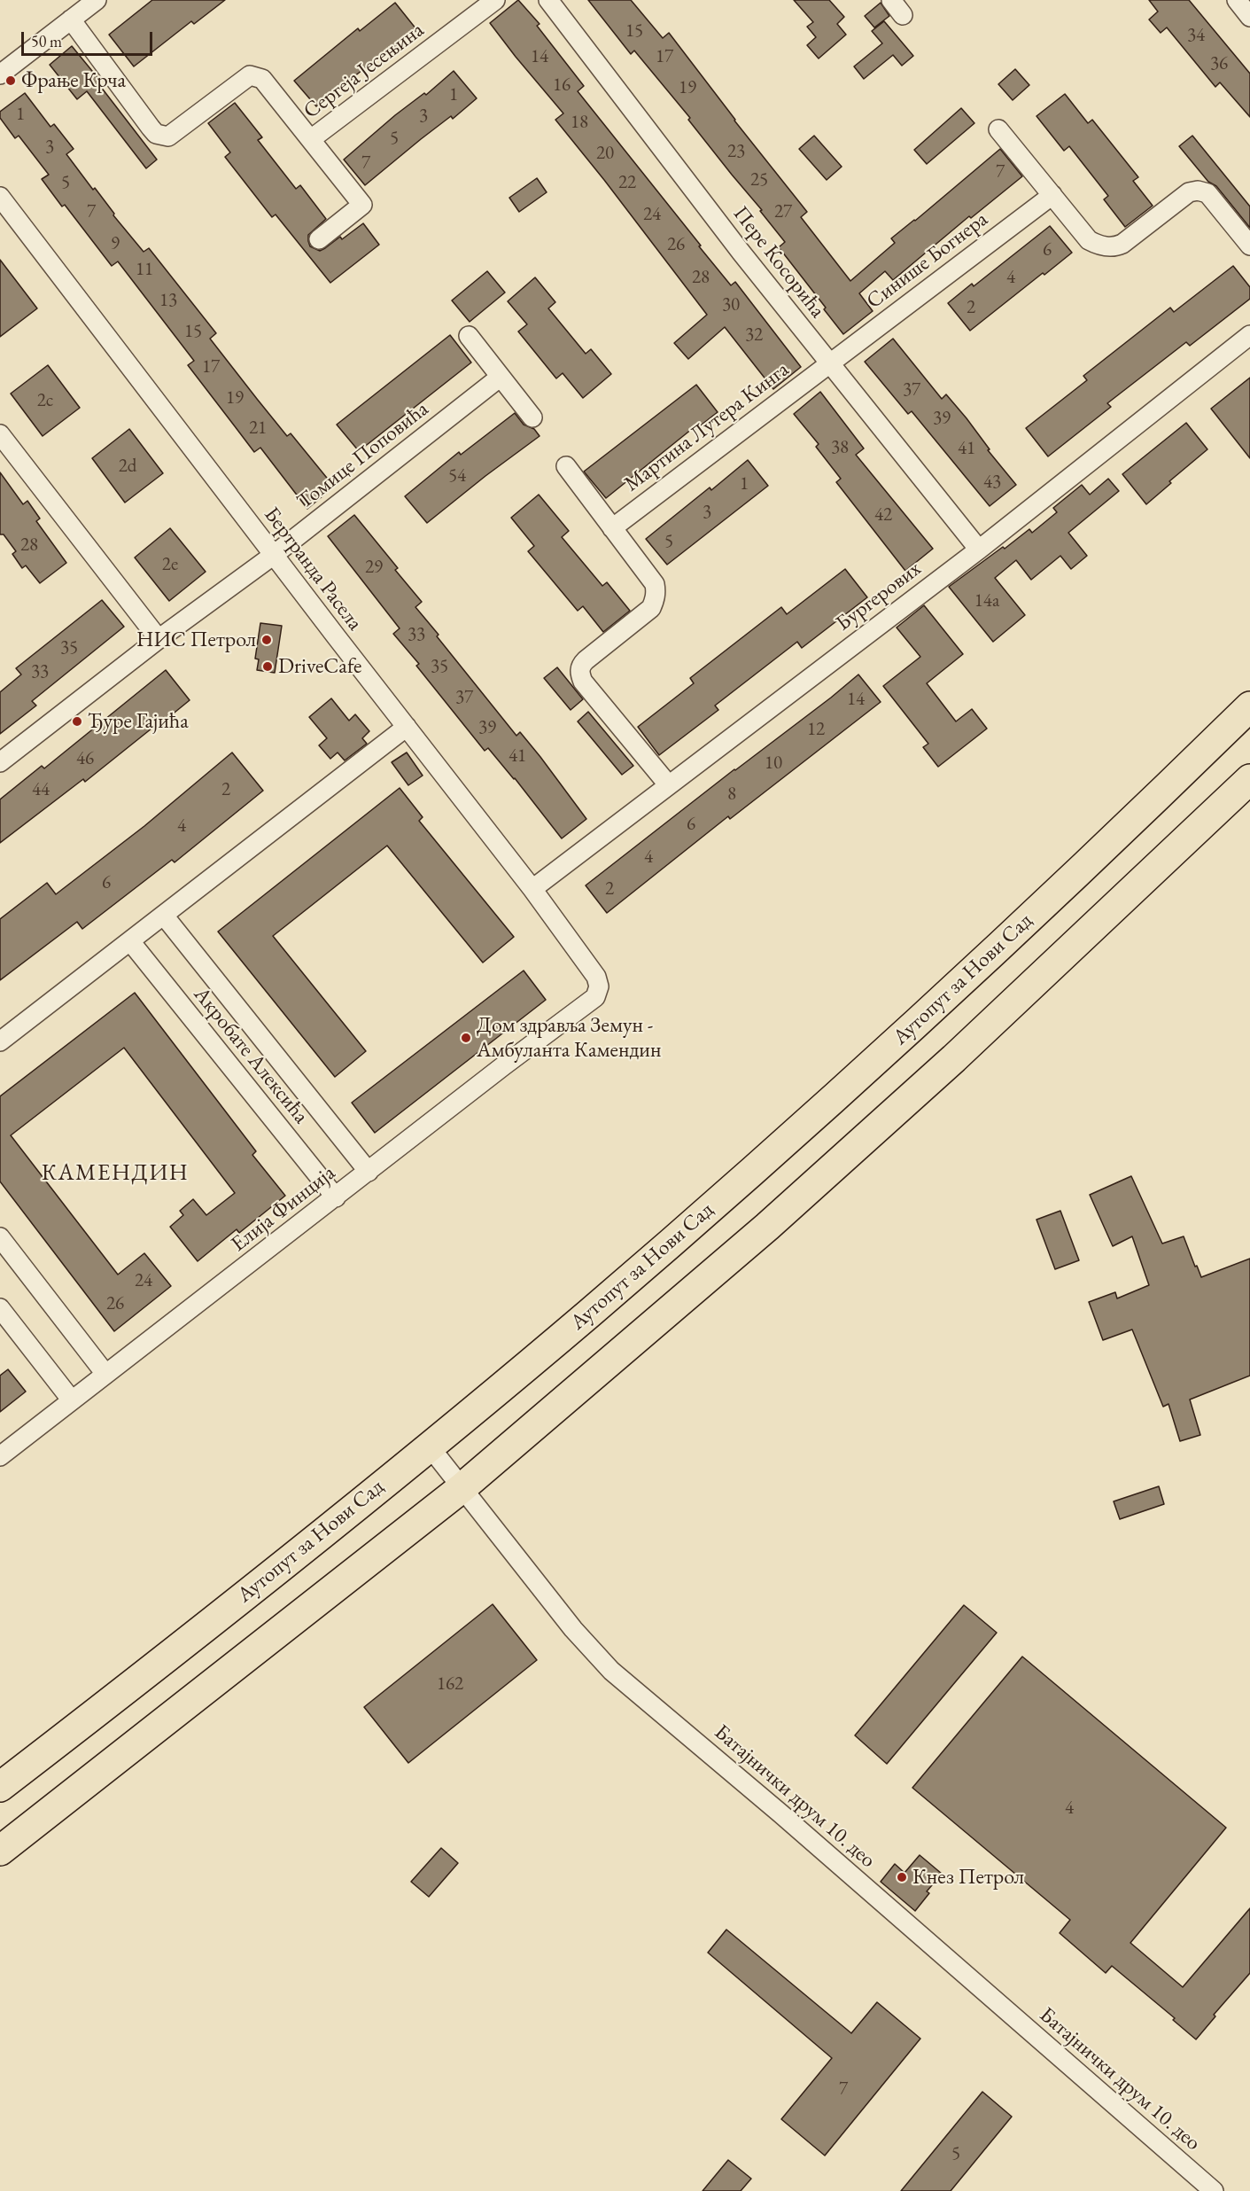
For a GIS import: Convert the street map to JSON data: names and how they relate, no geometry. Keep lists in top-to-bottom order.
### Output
{
  "streets": {
    "main road": ["Аутопут за Нови Сад"],
    "street": [
      "Сергеја Јесењина",
      "Синише Богнера",
      "Пере Косорића",
      "Мартина Лутера Кинга",
      "Томице Поповића",
      "Бертранда Расела",
      "Бургерових",
      "Акробате Алексића",
      "Елија Финција",
      "Батајнички друм 10. део"
    ]
  },
  "crossings": [
    ["Синише Богнера", "Пере Косорића"],
    ["Синише Богнера", "Мартина Лутера Кинга"],
    ["Пере Косорића", "Мартина Лутера Кинга"],
    ["Пере Косорића", "Бургерових"],
    ["Томице Поповића", "Бертранда Расела"],
    ["Бертранда Расела", "Бургерових"],
    ["Бертранда Расела", "Елија Финција"],
    ["Аутопут за Нови Сад", "Батајнички друм 10. део"],
    ["Акробате Алексића", "Елија Финција"]
  ],
  "districts": ["КАМЕНДИН"],
  "places": [
    "Фрање Крча",
    "НИС Петрол",
    "DriveCafe",
    "Ђуре Гајића",
    "Дом здравља Земун - Амбуланта Камендин",
    "Кнез Петрол"
  ],
  "house_numbers": [
    "15",
    "34",
    "14",
    "17",
    "36",
    "16",
    "19",
    "1",
    "1",
    "3",
    "18",
    "5",
    "3",
    "23",
    "20",
    "7",
    "7",
    "25",
    "5",
    "22",
    "7",
    "27",
    "24",
    "9",
    "26",
    "6",
    "11",
    "28",
    "4",
    "13",
    "30",
    "2",
    "15",
    "32",
    "17",
    "37",
    "19",
    "2c",
    "39",
    "21",
    "38",
    "41",
    "2d",
    "54",
    "43",
    "1",
    "3",
    "42",
    "5",
    "28",
    "2e",
    "29",
    "14a",
    "33",
    "35",
    "35",
    "33",
    "37",
    "14",
    "39",
    "12",
    "41",
    "46",
    "10",
    "44",
    "2",
    "8",
    "6",
    "4",
    "4",
    "6",
    "2",
    "24",
    "26",
    "162",
    "4",
    "7",
    "5"
  ],
  "scale_bar": "50 m"
}
